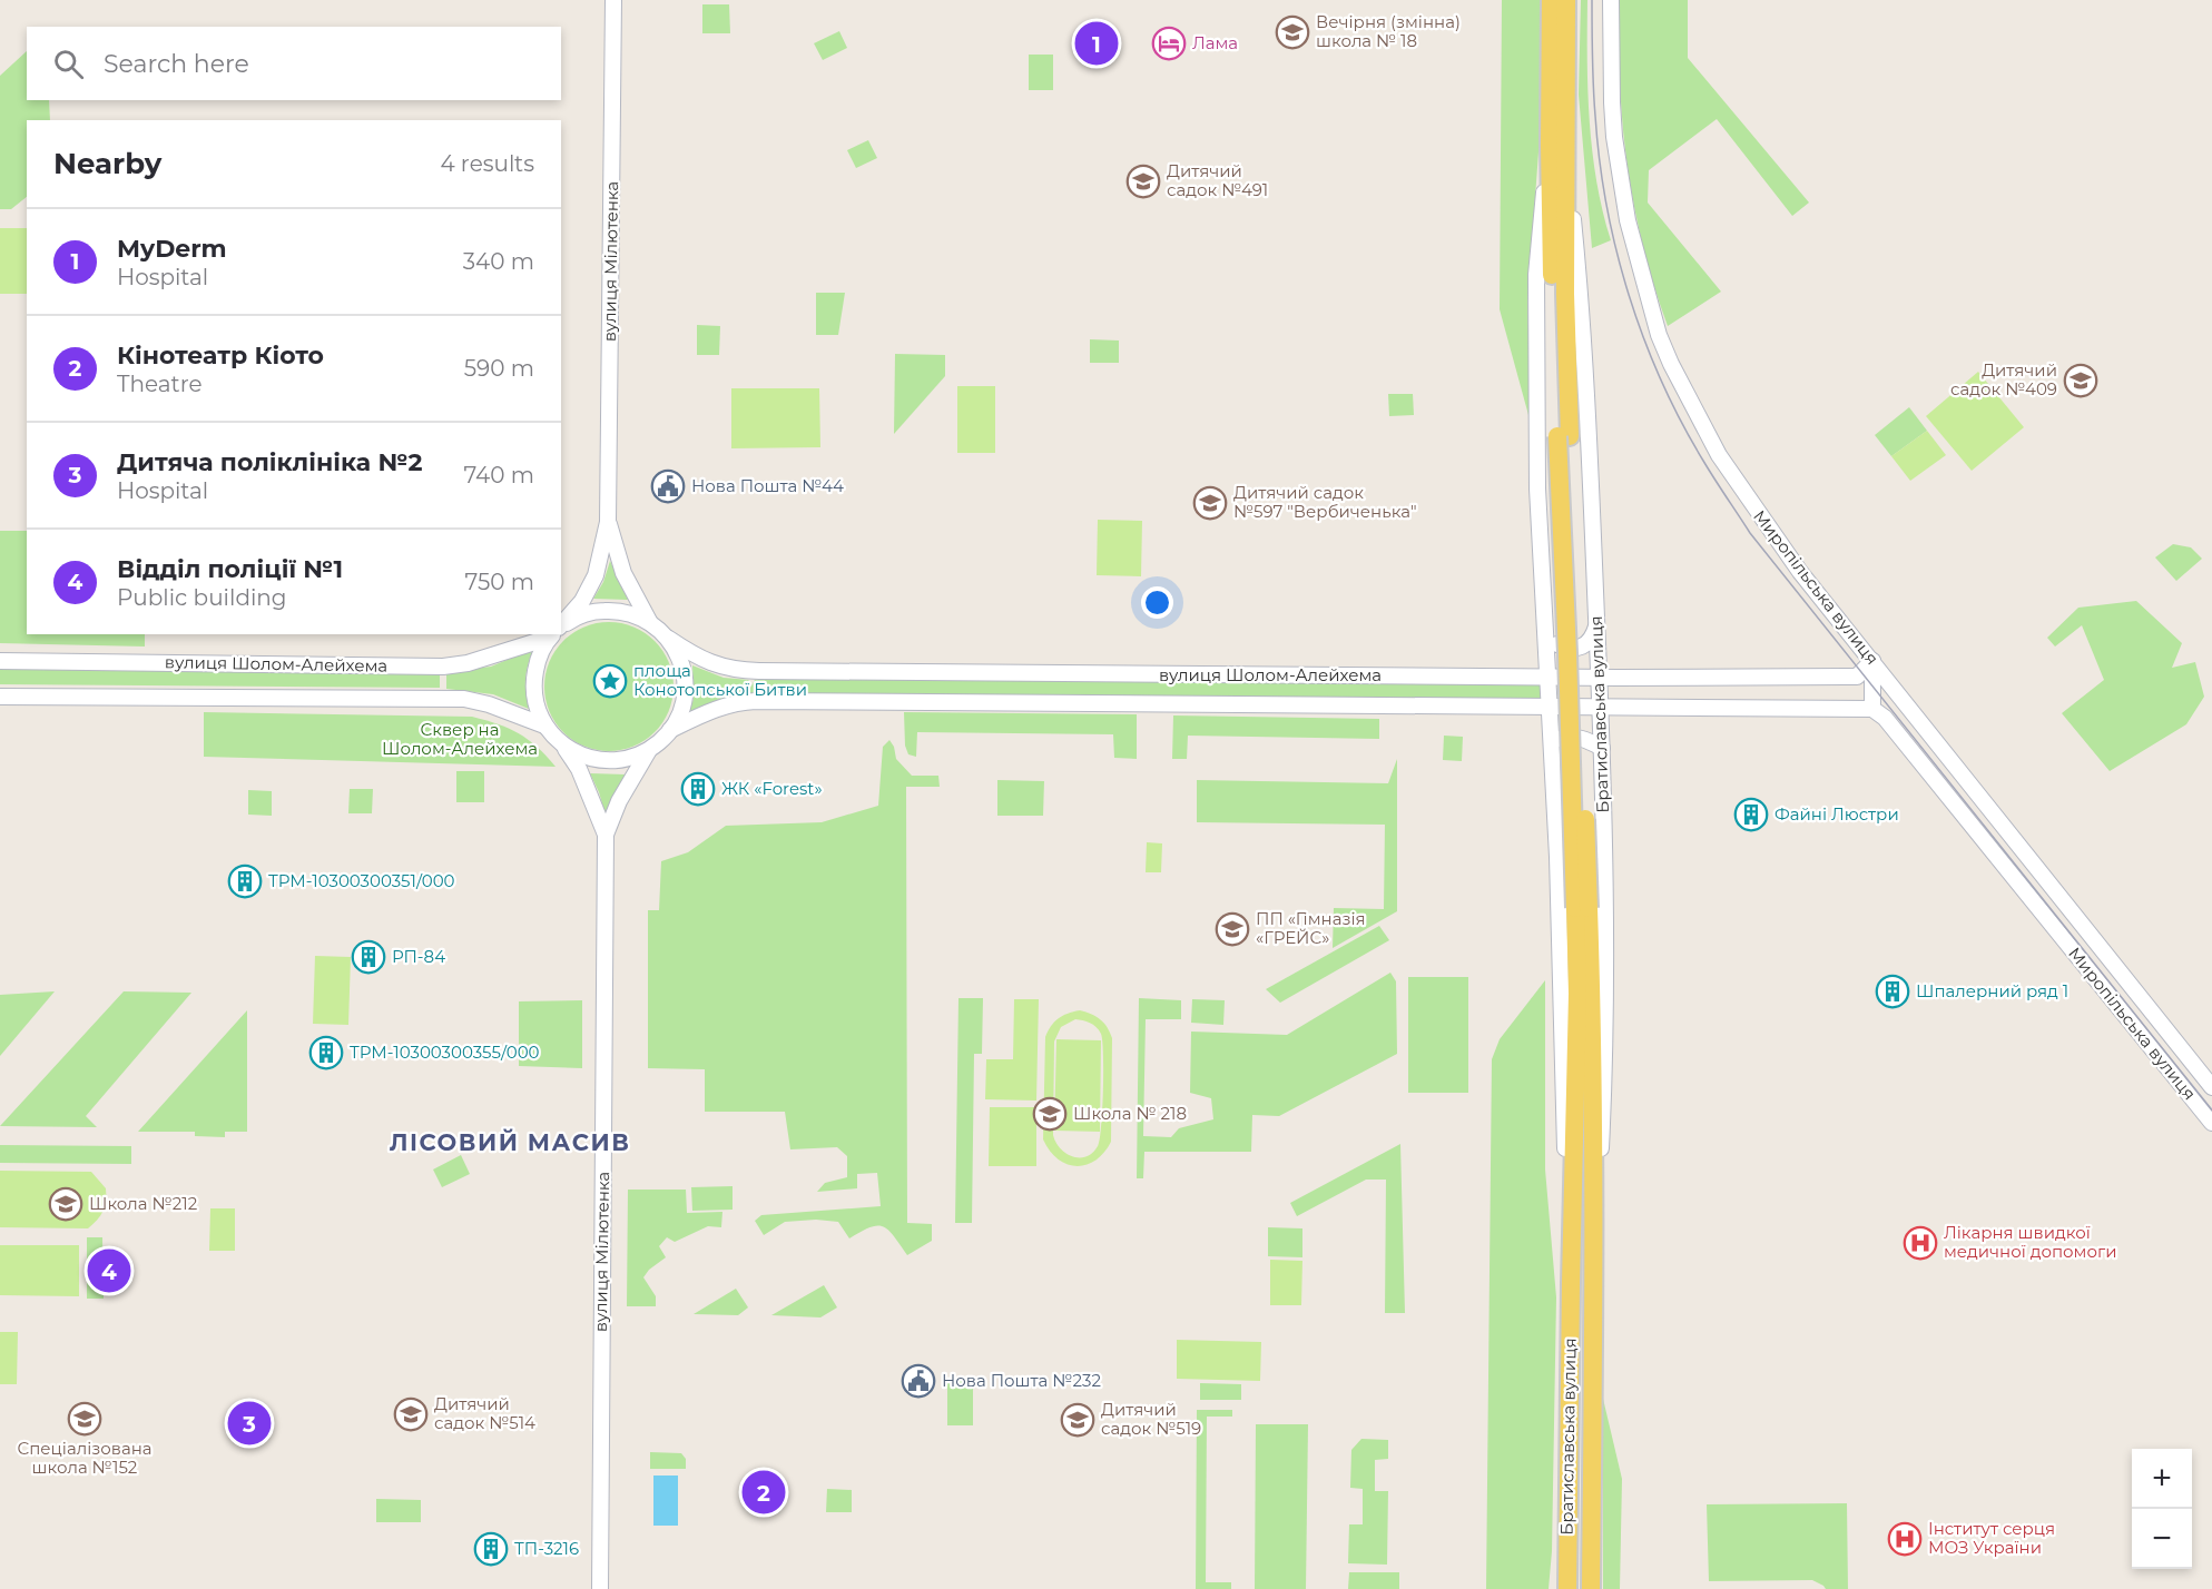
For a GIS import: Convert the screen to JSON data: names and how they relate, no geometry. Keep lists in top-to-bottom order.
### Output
{
  "streets": {
    "main road": ["Братиславська вулиця"],
    "street": ["вулиця Мілютенка", "Миропільська вулиця", "вулиця Шолом-Алейхема"]
  },
  "crossings": [
    ["Миропільська вулиця", "вулиця Шолом-Алейхема"],
    ["вулиця Шолом-Алейхема", "Братиславська вулиця"]
  ],
  "districts": ["ЛІСОВИЙ МАСИВ"],
  "parks": ["Сквер на Шолом-Алейхема"],
  "places": {
    "school or university": [
      "Вечірня (змінна) школа № 18",
      "Дитячий садок №491",
      "Дитячий садок №409",
      "Дитячий садок №597 \"Вербиченька\"",
      "ПП «Гімназія «ГРЕЙС»",
      "Школа № 218",
      "Школа №212",
      "Дитячий садок №514",
      "Спеціалізована школа №152",
      "Дитячий садок №519"
    ],
    "hotel": ["Лама"],
    "public building": ["Нова Пошта №44", "Нова Пошта №232"],
    "place": ["площа Конотопської Битви"],
    "building": [
      "ЖК «Forest»",
      "Файні Люстри",
      "ТРМ-10300300351/000",
      "РП-84",
      "Шпалерний ряд 1",
      "ТРМ-10300300355/000",
      "ТП-3216"
    ],
    "hospital": ["Лікарня швидкої медичної допомоги", "Інститут серця МОЗ України"]
  },
  "page": {
    "pins": [
      "1",
      "4",
      "3",
      "2"
    ],
    "search": "Search here",
    "heading": ["Nearby", "4 results"],
    "list": [
      {
        "mark": "1",
        "name": "MyDerm",
        "note": "Hospital",
        "value": "340 m"
      },
      {
        "mark": "2",
        "name": "Кінотеатр Кіото",
        "note": "Theatre",
        "value": "590 m"
      },
      {
        "mark": "3",
        "name": "Дитяча поліклініка №2",
        "note": "Hospital",
        "value": "740 m"
      },
      {
        "mark": "4",
        "name": "Відділ поліції №1",
        "note": "Public building",
        "value": "750 m"
      }
    ],
    "map_buttons": ["+", "−"]
  }
}
